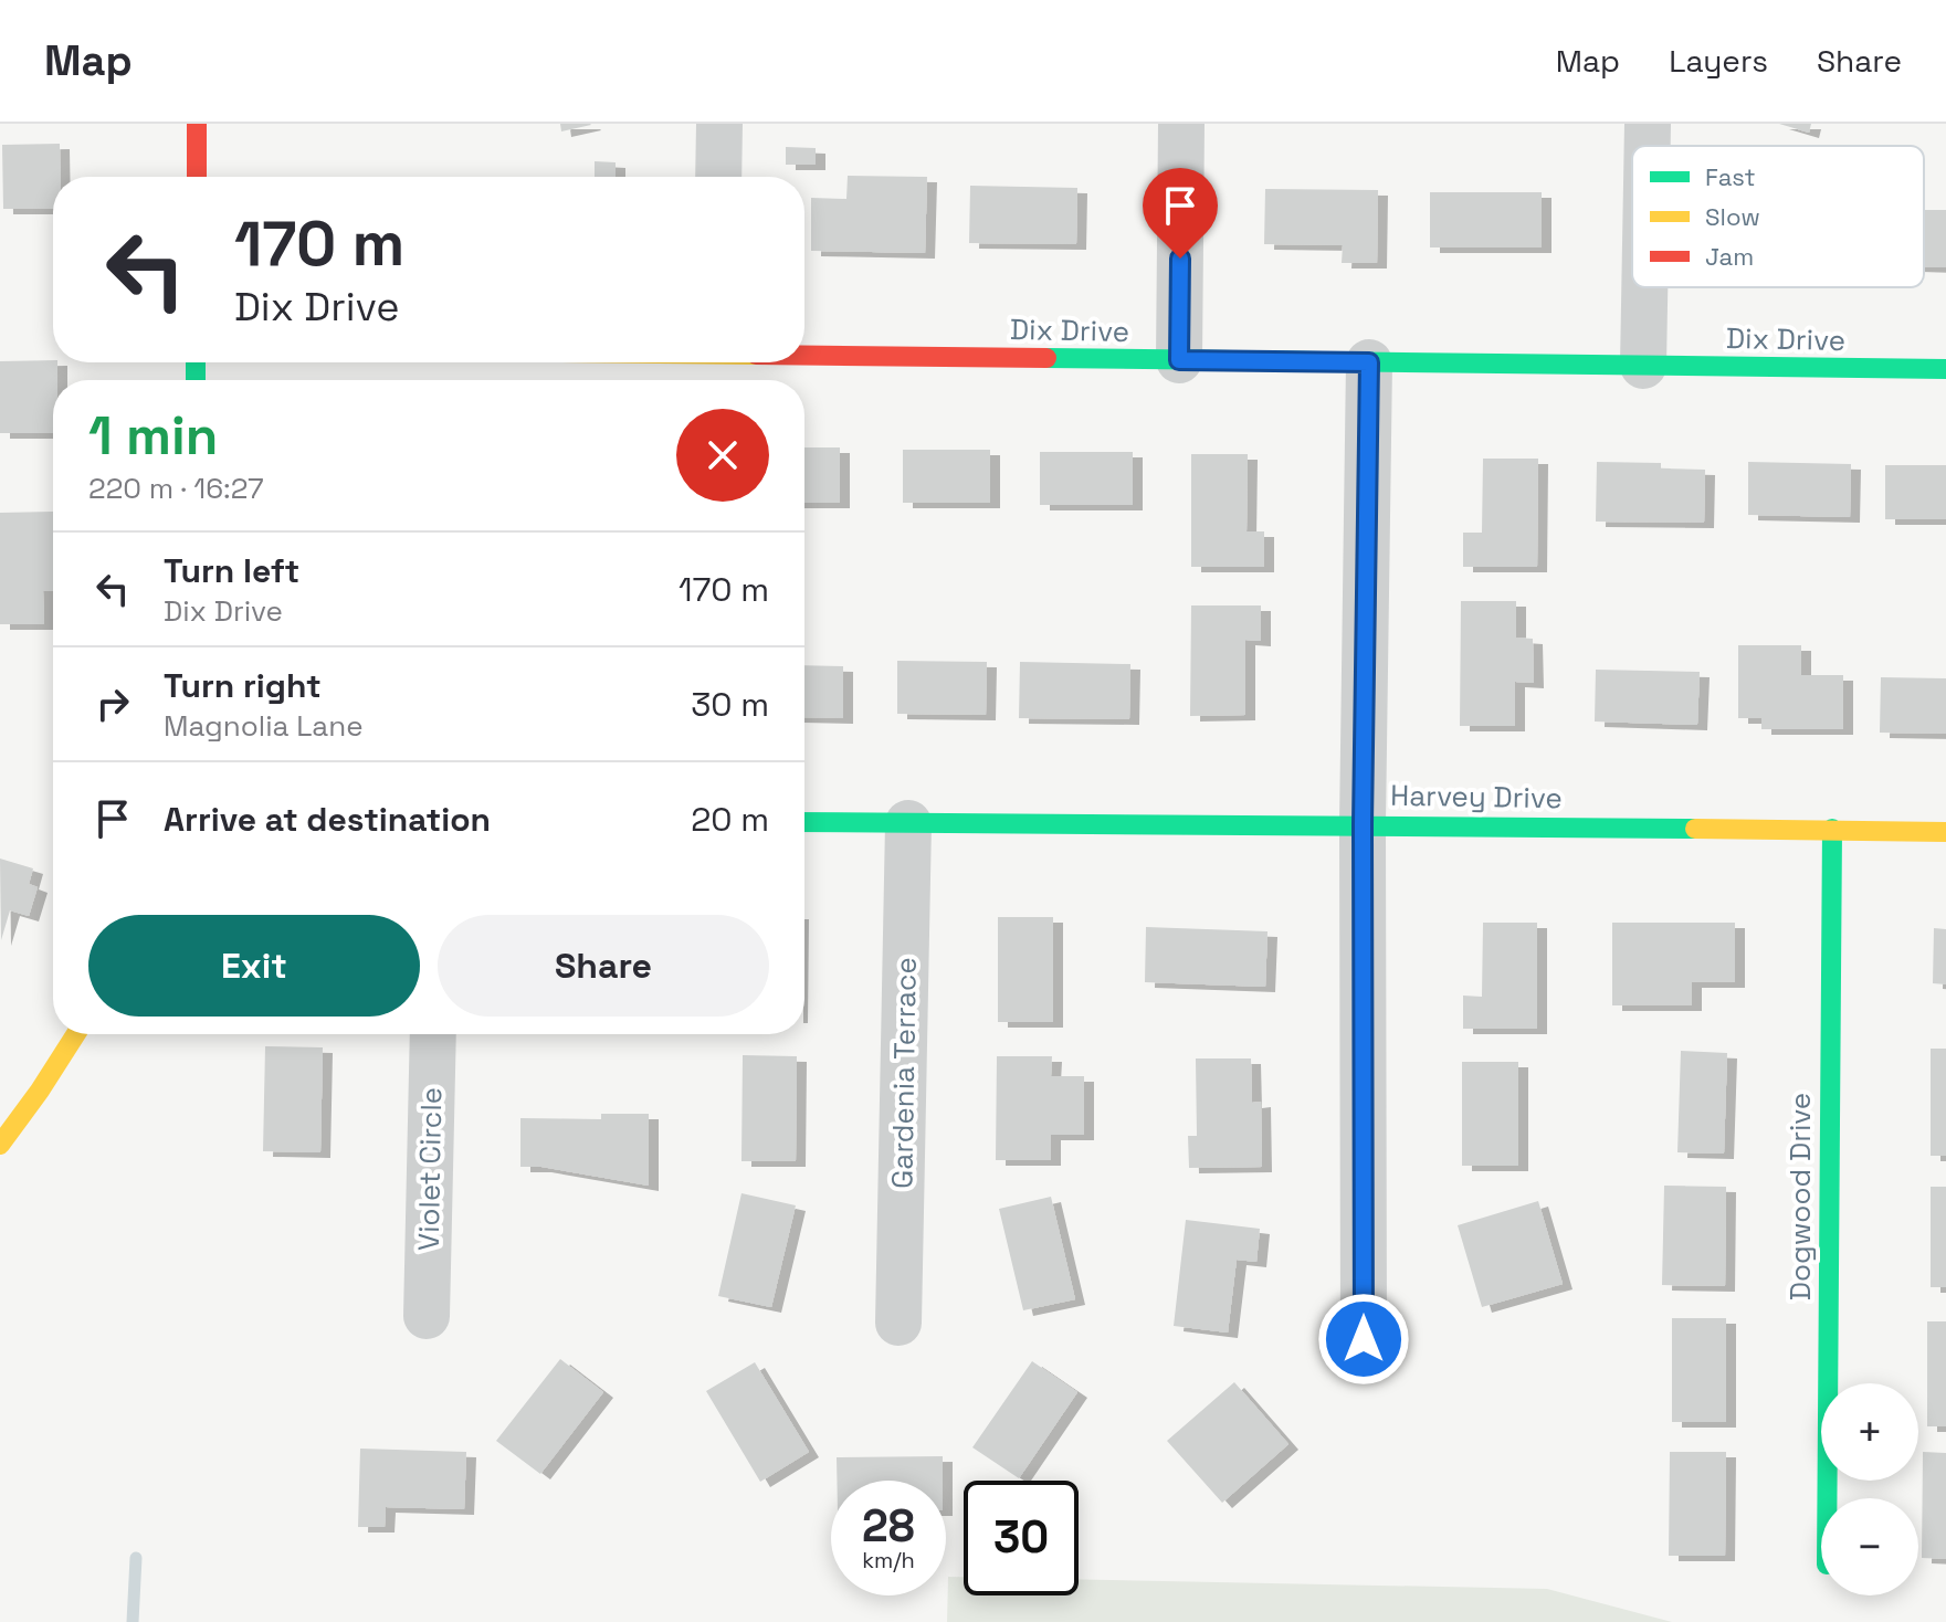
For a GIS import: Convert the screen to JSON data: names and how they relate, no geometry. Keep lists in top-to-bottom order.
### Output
{
  "streets": {
    "street": [
      "Dix Drive",
      "Harvey Drive",
      "Gardenia Terrace",
      "Violet Circle",
      "Dogwood Drive"
    ]
  },
  "crossings": [
    ["Harvey Drive", "Gardenia Terrace"],
    ["Harvey Drive", "Dogwood Drive"]
  ],
  "legend": ["Fast", "Slow", "Jam"],
  "page": {
    "header": "Map",
    "nav": ["Map", "Layers", "Share"],
    "turn": ["170 m", "Dix Drive"],
    "heading": ["1 min", "220 m · 16:27"],
    "list": [
      {
        "name": "Turn left",
        "note": "Dix Drive",
        "value": "170 m"
      },
      {
        "name": "Turn right",
        "note": "Magnolia Lane",
        "value": "30 m"
      },
      {
        "name": "Arrive at destination",
        "value": "20 m"
      }
    ],
    "buttons": ["Exit", "Share"],
    "map_buttons": ["+", "−"],
    "speed": "28 km/h",
    "limit": "30"
  }
}
